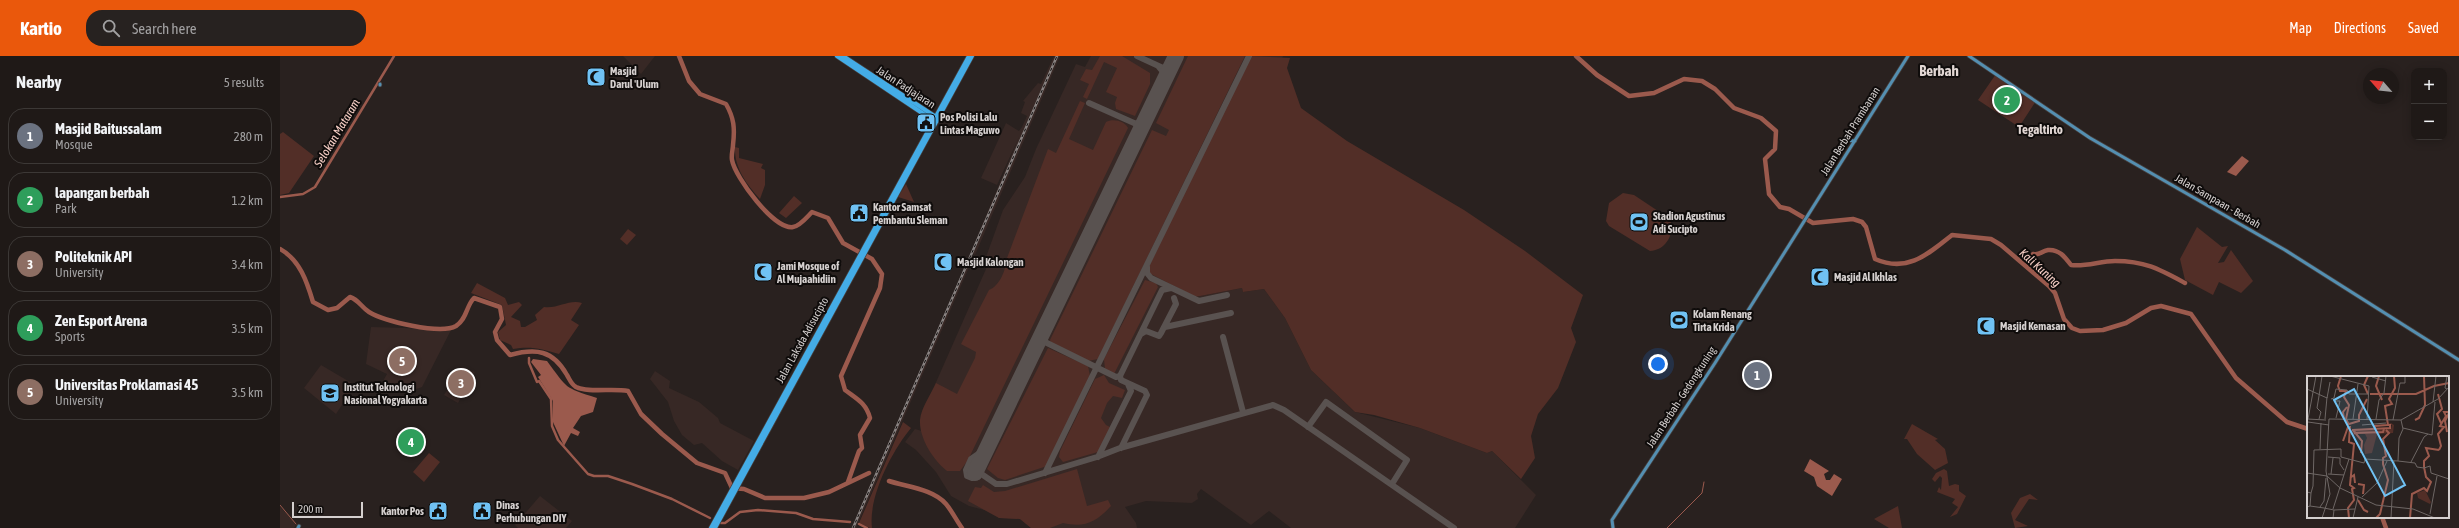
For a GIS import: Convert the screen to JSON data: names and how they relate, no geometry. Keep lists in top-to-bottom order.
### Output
{
  "streets": {
    "highway": ["Jalan Padjajaran", "Jalan Laksda Adisucipto"],
    "main road": ["Jalan Berbah Prambanan", "Jalan Sampaan - Berbah", "Jalan Berbah - Gedongkuning"]
  },
  "crossings": [
    ["Jalan Padjajaran", "Jalan Laksda Adisucipto"],
    ["Jalan Berbah Prambanan", "Jalan Berbah - Gedongkuning"]
  ],
  "districts": ["Berbah", "Tegaltirto"],
  "water": ["Selokan Mataram", "Kali Kuning"],
  "places": {
    "mosque": [
      "Masjid Darul 'Ulum",
      "Masjid Kalongan",
      "Jami Mosque of Al Mujaahidiin",
      "Masjid Al Ikhlas",
      "Masjid Kemasan"
    ],
    "public building": [
      "Pos Polisi Lalu Lintas Maguwo",
      "Kantor Samsat Pembantu Sleman",
      "Kantor Pos",
      "Dinas Perhubungan DIY"
    ],
    "sports": ["Stadion Agustinus Adi Sucipto", "Kolam Renang Tirta Krida"],
    "school or university": ["Institut Teknologi Nasional Yogyakarta"]
  },
  "scale_bar": "200 m",
  "north": "top left",
  "page": {
    "header": "Kartio",
    "search": "Search here",
    "nav": ["Map", "Directions", "Saved"],
    "heading": ["Nearby", "5 results"],
    "map_buttons": ["+", "−"],
    "pins": [
      "2",
      "5",
      "1",
      "3",
      "4"
    ],
    "list": [
      {
        "mark": "1",
        "name": "Masjid Baitussalam",
        "note": "Mosque",
        "value": "280 m"
      },
      {
        "mark": "2",
        "name": "lapangan berbah",
        "note": "Park",
        "value": "1.2 km"
      },
      {
        "mark": "3",
        "name": "Politeknik API",
        "note": "University",
        "value": "3.4 km"
      },
      {
        "mark": "4",
        "name": "Zen Esport Arena",
        "note": "Sports",
        "value": "3.5 km"
      },
      {
        "mark": "5",
        "name": "Universitas Proklamasi 45",
        "note": "University",
        "value": "3.5 km"
      }
    ],
    "scale": "200 m"
  }
}
